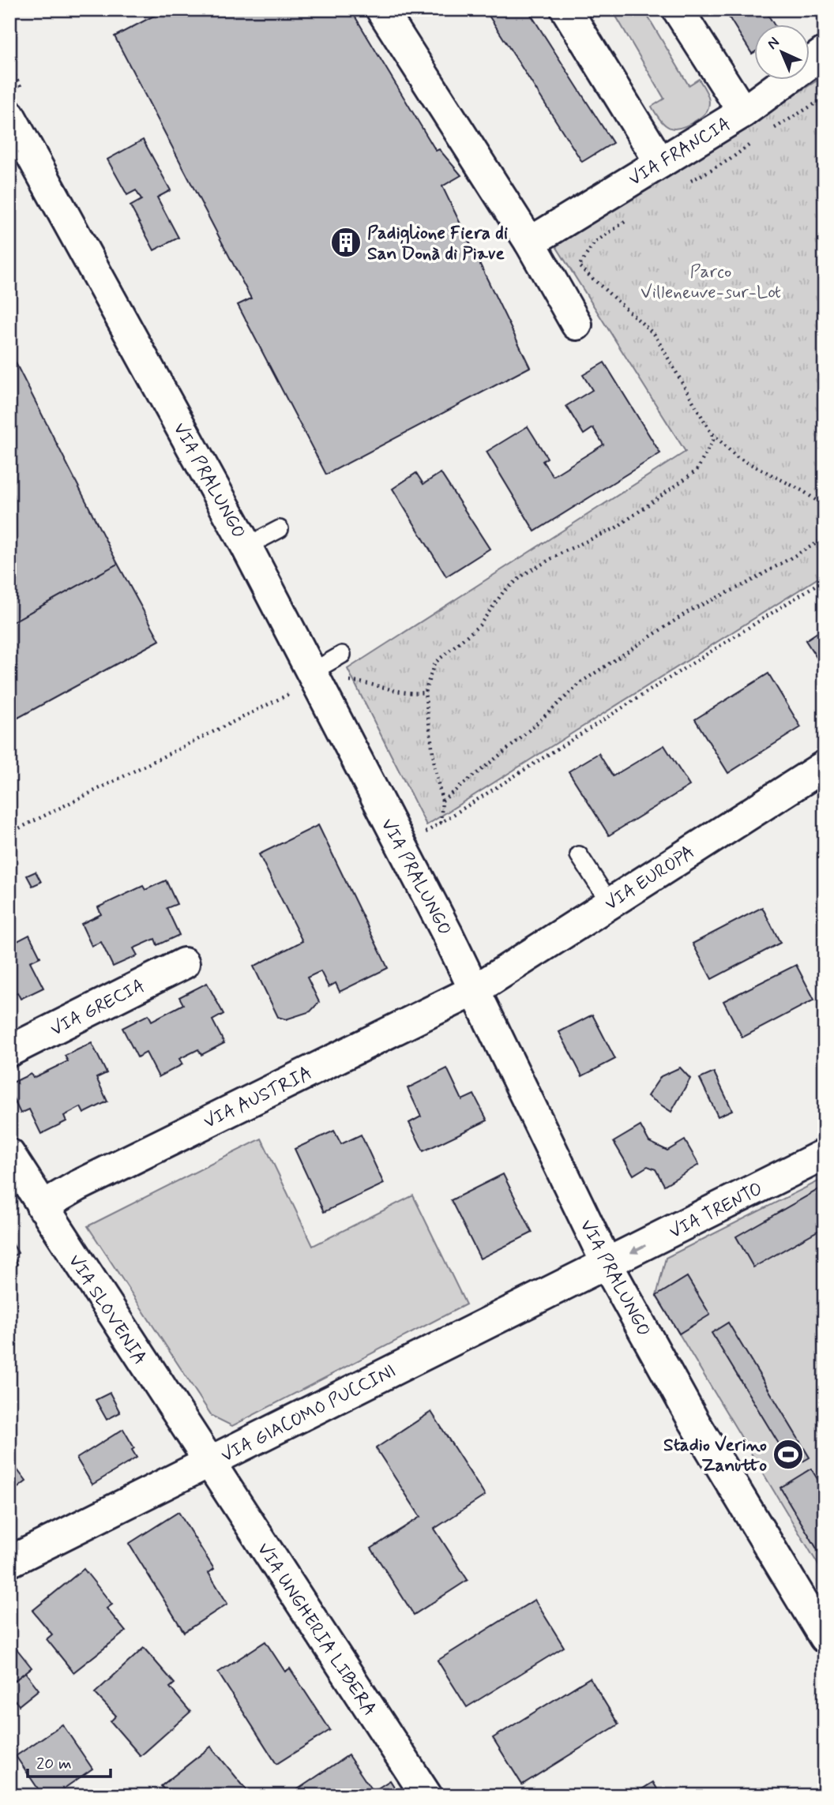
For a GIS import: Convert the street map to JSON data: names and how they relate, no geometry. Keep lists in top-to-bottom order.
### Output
{
  "streets": {
    "street": [
      "VIA FRANCIA",
      "VIA PRALUNGO",
      "VIA EUROPA",
      "VIA GRECIA",
      "VIA AUSTRIA",
      "VIA TRENTO",
      "VIA SLOVENIA",
      "VIA GIACOMO PUCCINI",
      "VIA UNGHERIA LIBERA"
    ]
  },
  "crossings": [
    ["VIA PRALUNGO", "VIA EUROPA"],
    ["VIA PRALUNGO", "VIA AUSTRIA"],
    ["VIA PRALUNGO", "VIA TRENTO"],
    ["VIA PRALUNGO", "VIA GIACOMO PUCCINI"],
    ["VIA EUROPA", "VIA AUSTRIA"],
    ["VIA AUSTRIA", "VIA SLOVENIA"],
    ["VIA TRENTO", "VIA GIACOMO PUCCINI"],
    ["VIA SLOVENIA", "VIA GIACOMO PUCCINI"],
    ["VIA SLOVENIA", "VIA UNGHERIA LIBERA"],
    ["VIA GIACOMO PUCCINI", "VIA UNGHERIA LIBERA"]
  ],
  "one_way": ["VIA TRENTO"],
  "parks": ["Parco Villeneuve-sur-Lot"],
  "places": {
    "building": ["Padiglione Fiera di San Donà di Piave"],
    "sports": ["Stadio Verino Zanutto"]
  },
  "scale_bar": "20 m",
  "north": "top left"
}
